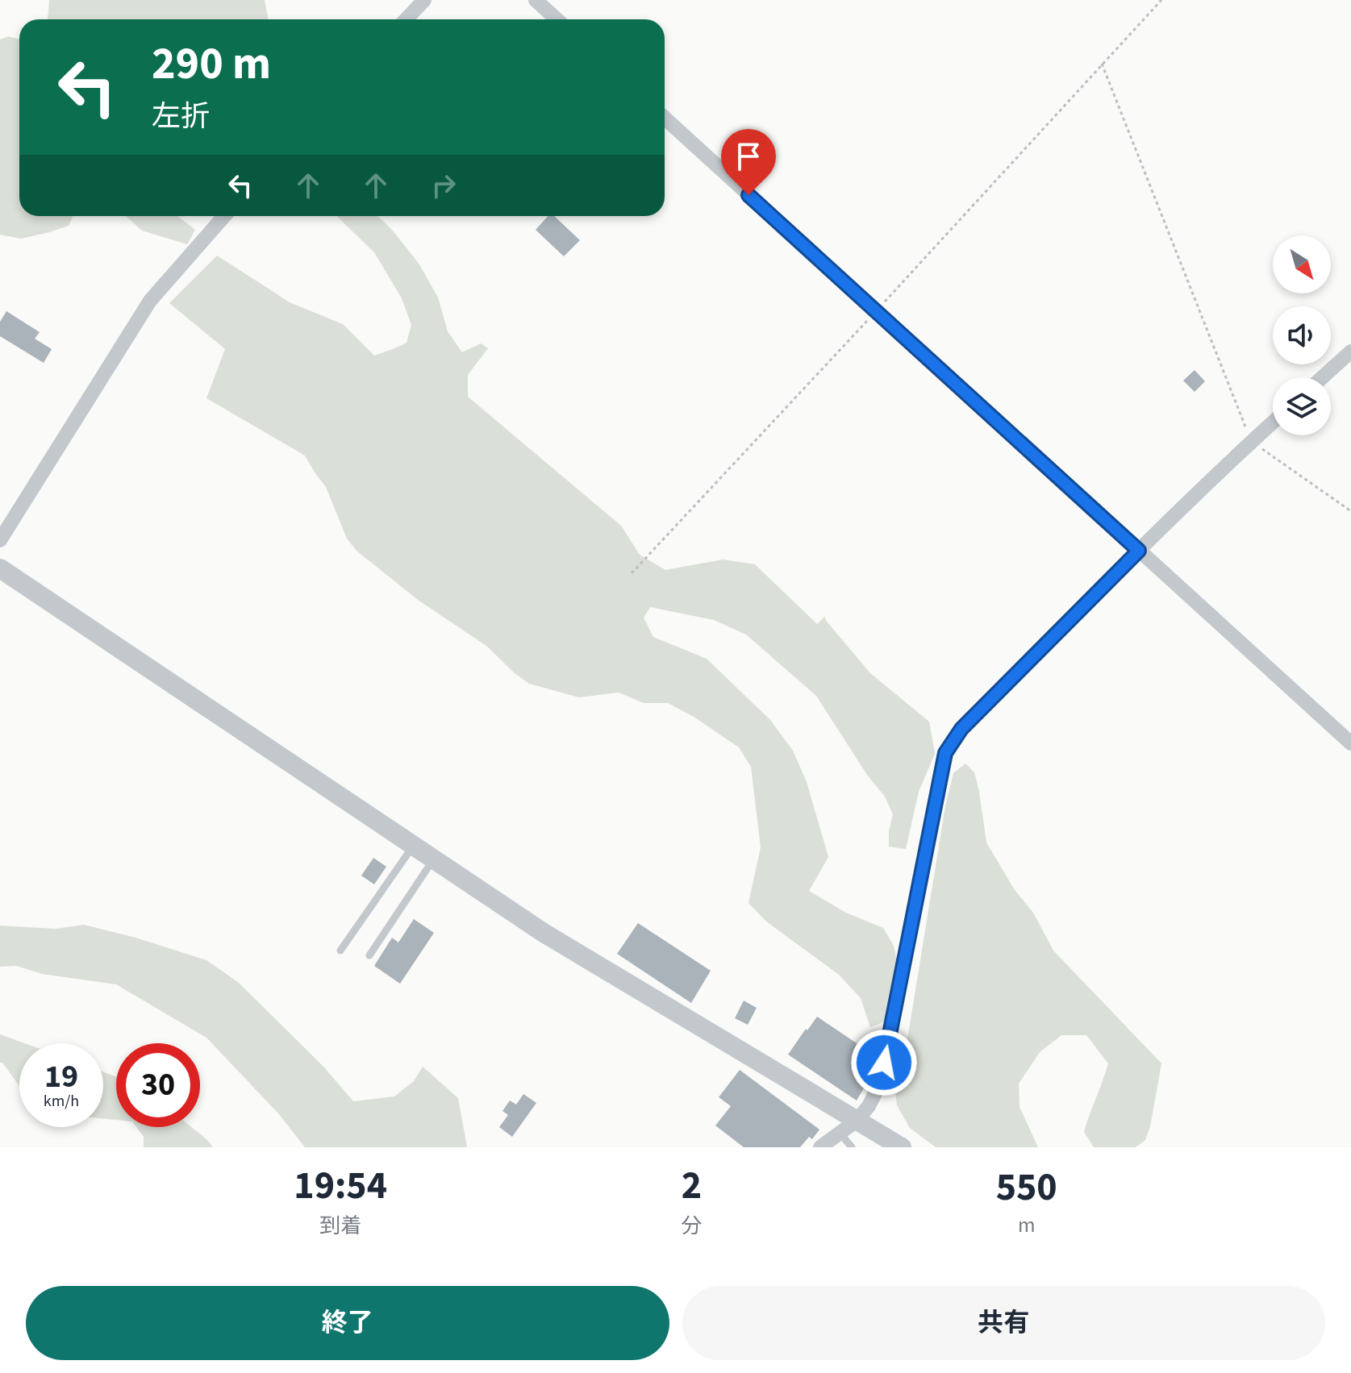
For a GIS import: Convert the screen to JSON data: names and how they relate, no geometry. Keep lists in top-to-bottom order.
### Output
{
  "north": "bottom right",
  "page": {
    "turn": ["290 m", "左折"],
    "speed": "19 km/h",
    "limit": "30",
    "eta": [
      "19:54",
      "到着",
      "2",
      "分",
      "550",
      "m"
    ],
    "buttons": ["終了", "共有"]
  }
}
